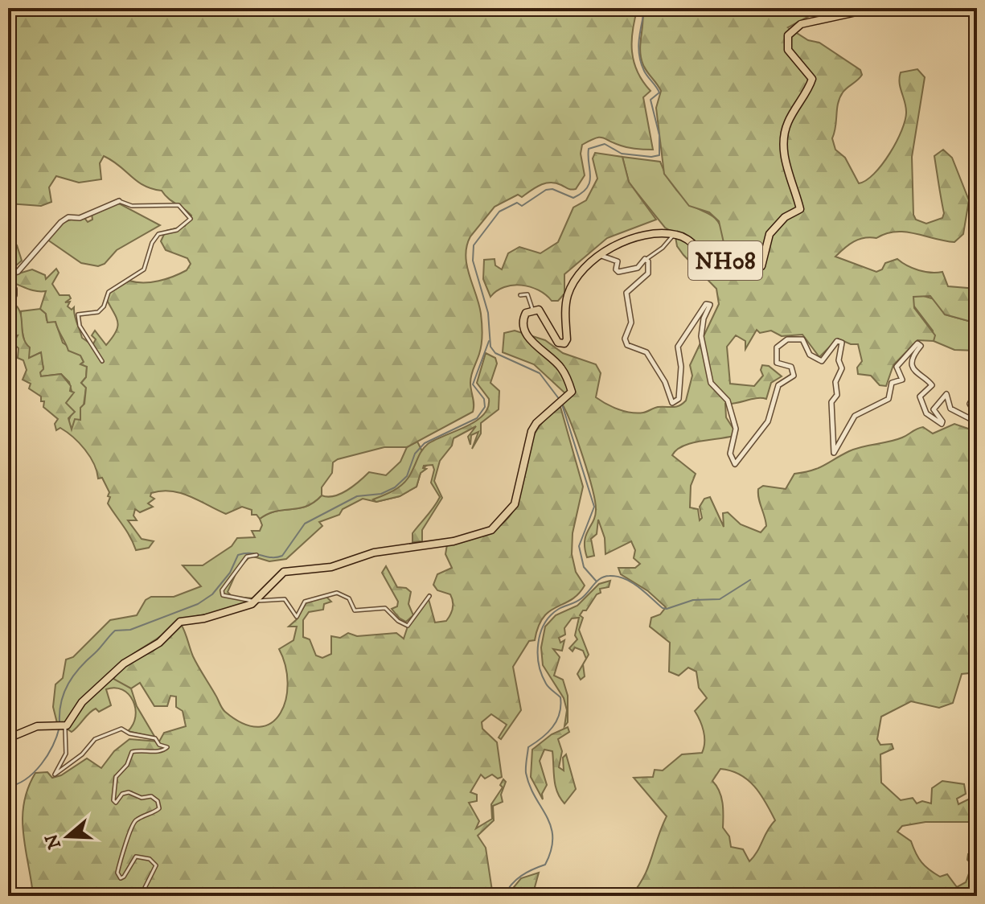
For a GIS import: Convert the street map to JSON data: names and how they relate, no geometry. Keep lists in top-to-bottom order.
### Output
{
  "streets": {
    "main road": ["NH08"]
  },
  "north": "left"
}
